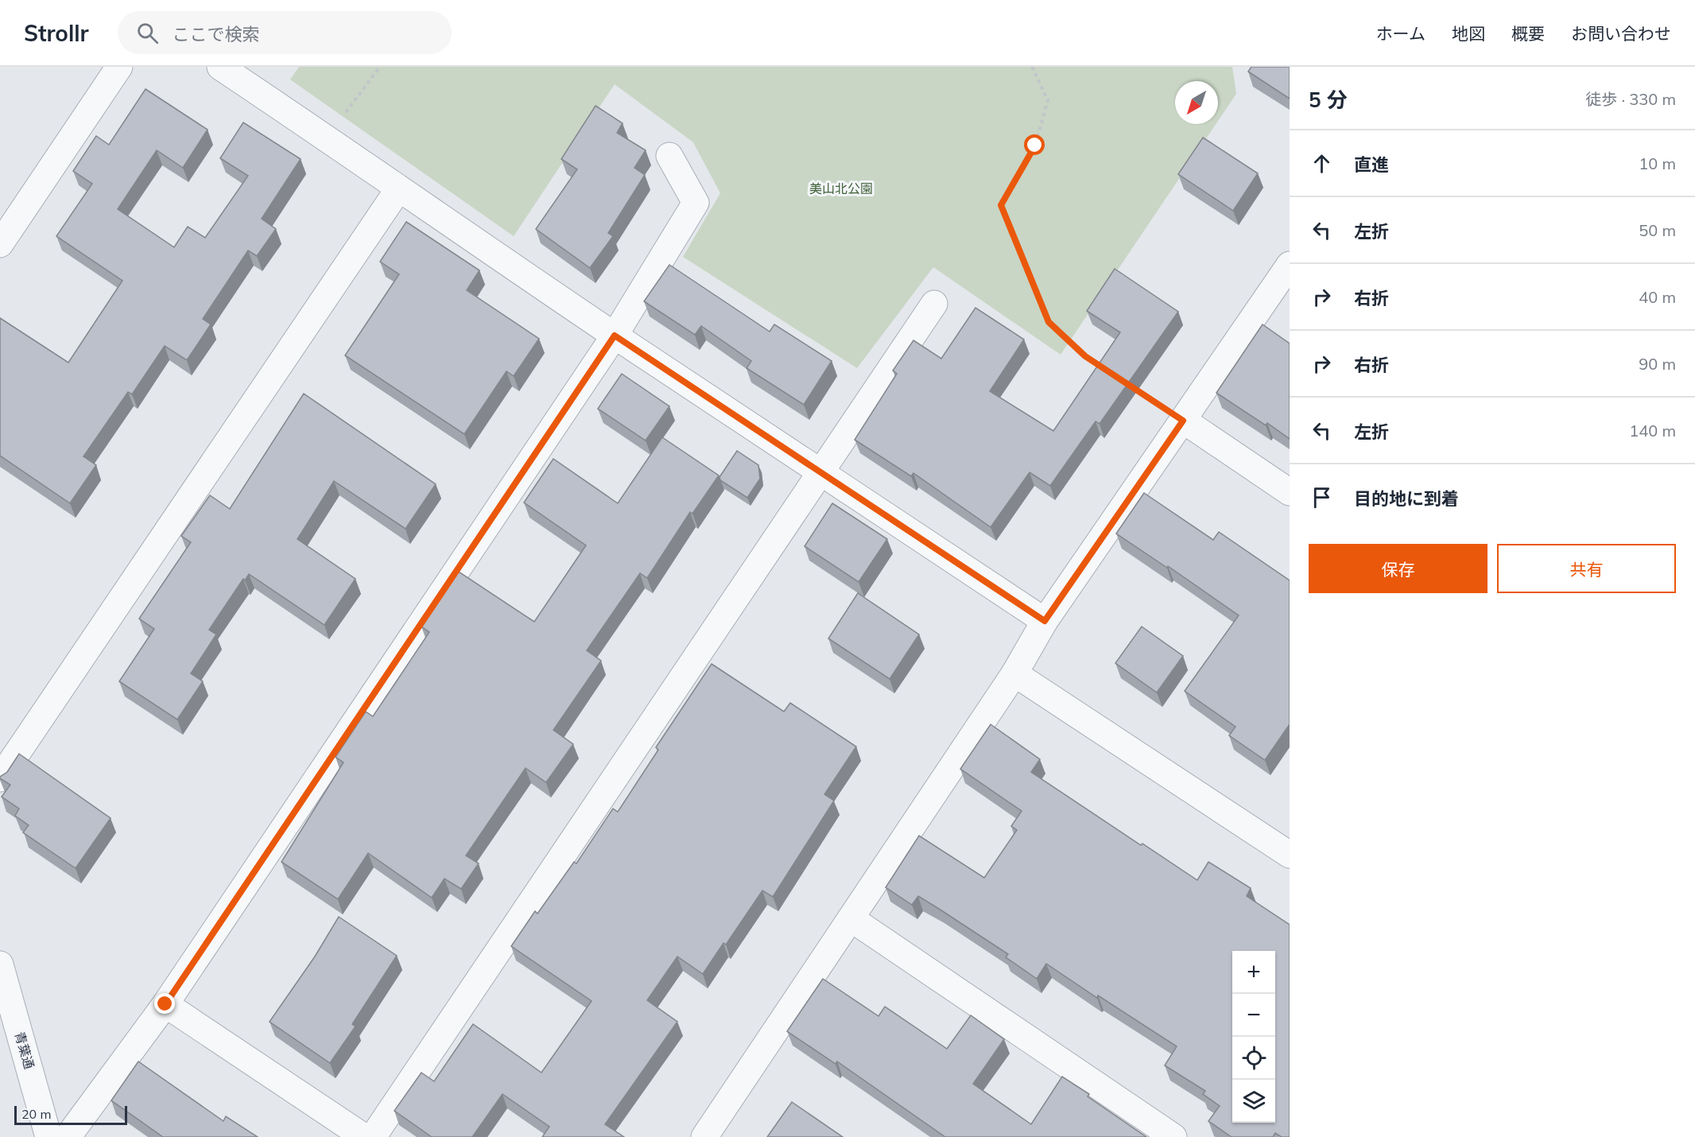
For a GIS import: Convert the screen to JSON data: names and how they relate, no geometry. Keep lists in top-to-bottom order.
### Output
{
  "streets": {
    "street": ["青葉通"]
  },
  "parks": ["美山北公園"],
  "scale_bar": "20 m",
  "north": "bottom left",
  "page": {
    "header": "Strollr",
    "search": "ここで検索",
    "nav": [
      "ホーム",
      "地図",
      "概要",
      "お問い合わせ"
    ],
    "heading": ["5 分", "徒歩 · 330 m"],
    "list": [
      ["直進", "10 m"],
      ["左折", "50 m"],
      ["右折", "40 m"],
      ["右折", "90 m"],
      ["左折", "140 m"],
      "目的地に到着"
    ],
    "buttons": ["保存", "共有"],
    "map_buttons": ["+", "−"],
    "scale": "20 m"
  }
}
